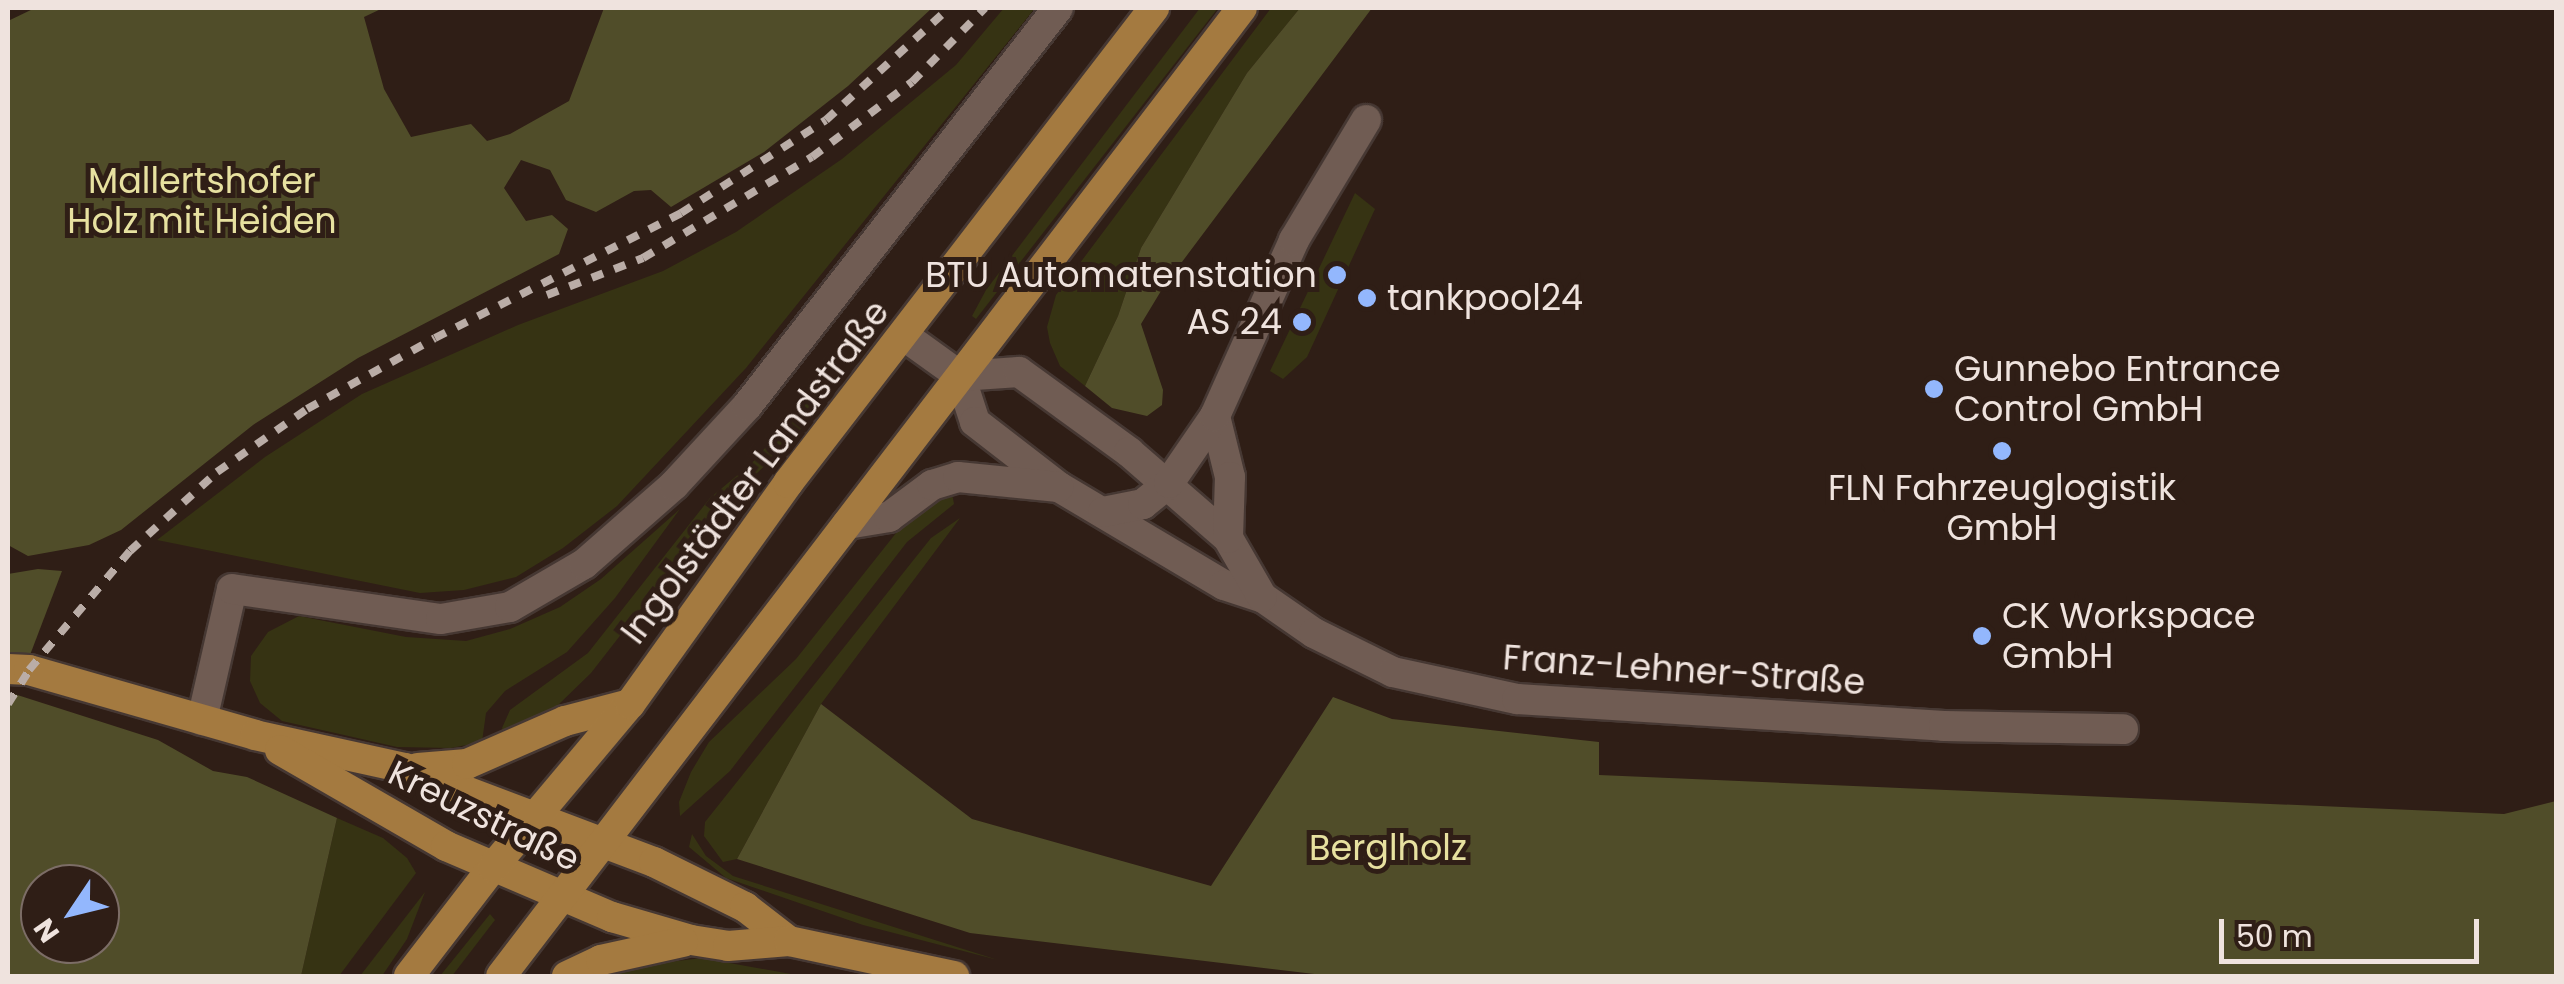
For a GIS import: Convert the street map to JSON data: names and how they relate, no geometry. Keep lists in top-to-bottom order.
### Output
{
  "streets": {
    "main road": ["Ingolstädter Landstraße", "Kreuzstraße"],
    "street": ["Franz-Lehner-Straße"]
  },
  "crossings": [
    ["Ingolstädter Landstraße", "Kreuzstraße"]
  ],
  "parks": ["Mallertshofer Holz mit Heiden", "Berglholz"],
  "places": [
    "BTU Automatenstation",
    "tankpool24",
    "AS 24",
    "Gunnebo Entrance Control GmbH",
    "FLN Fahrzeuglogistik GmbH",
    "CK Workspace GmbH"
  ],
  "scale_bar": "50 m",
  "north": "bottom left"
}
